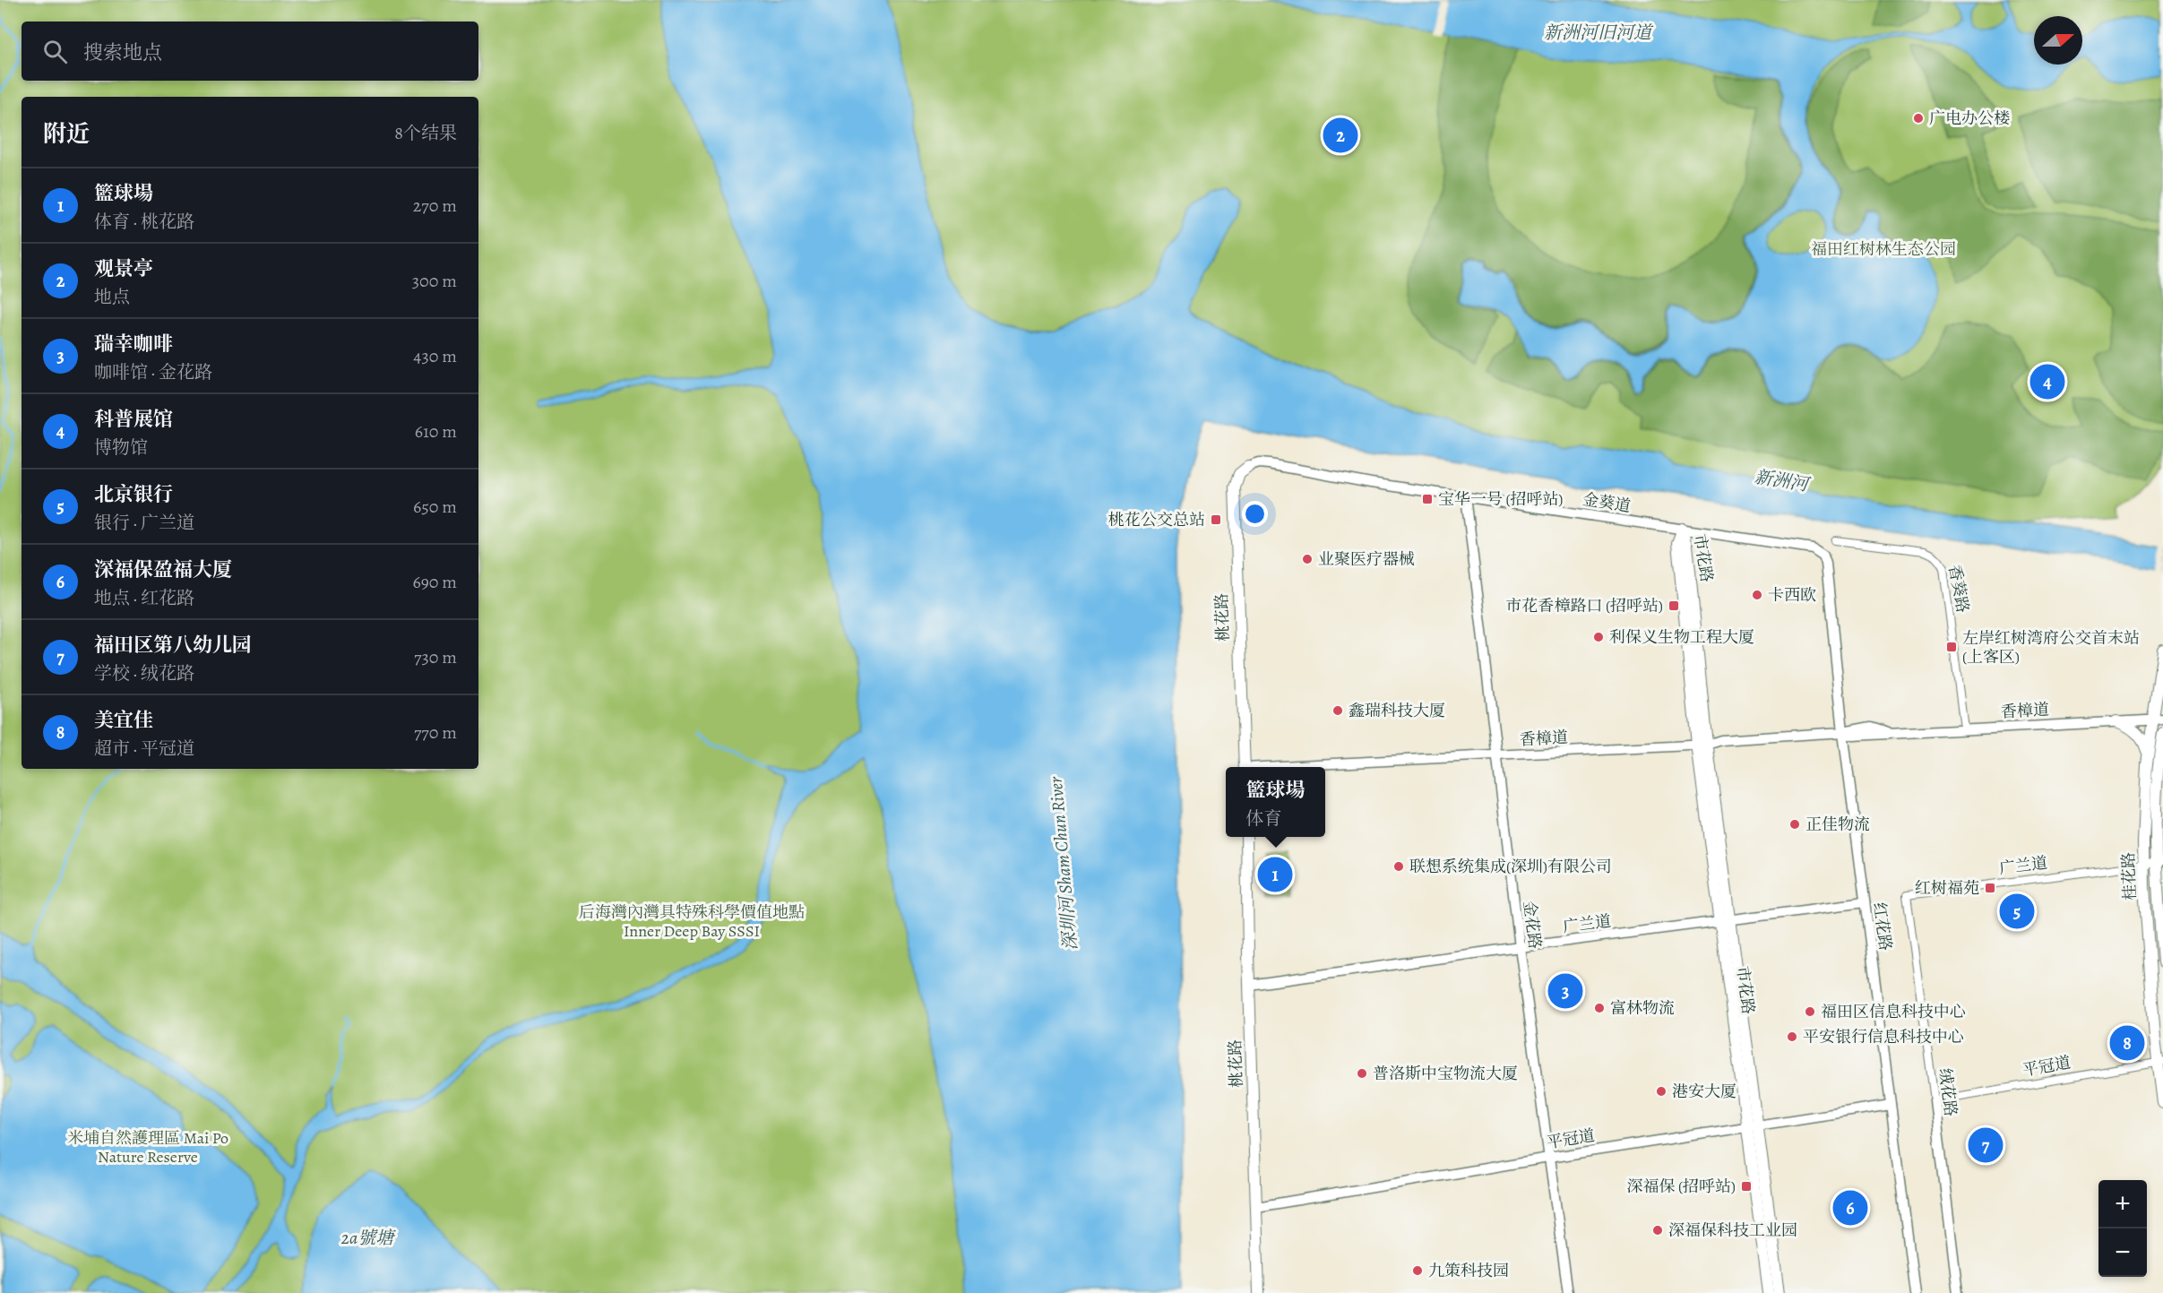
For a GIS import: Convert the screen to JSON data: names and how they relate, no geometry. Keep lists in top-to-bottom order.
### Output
{
  "streets": {
    "main road": ["市花路", "桃花路", "桂花路"],
    "street": [
      "金葵道",
      "香葵路",
      "香樟道",
      "广兰道",
      "金花路",
      "红花路",
      "平冠道",
      "绒花路"
    ]
  },
  "crossings": [
    ["金葵道", "市花路"],
    ["金葵道", "桃花路"],
    ["金葵道", "金花路"],
    ["金葵道", "红花路"],
    ["市花路", "香樟道"],
    ["市花路", "广兰道"],
    ["市花路", "平冠道"],
    ["香葵路", "香樟道"],
    ["桃花路", "广兰道"],
    ["桃花路", "平冠道"],
    ["香樟道", "桂花路"],
    ["香樟道", "金花路"],
    ["香樟道", "红花路"],
    ["广兰道", "桂花路"],
    ["广兰道", "金花路"],
    ["广兰道", "红花路"],
    ["广兰道", "绒花路"],
    ["桂花路", "平冠道"],
    ["金花路", "平冠道"],
    ["红花路", "平冠道"],
    ["平冠道", "绒花路"]
  ],
  "water": [
    "新洲河旧河道",
    "新洲河",
    "深圳河 Sham Chun River",
    "2a號塘"
  ],
  "parks": ["福田红树林生态公园", "后海灣內灣具特殊科學價值地點 Inner Deep Bay SSSI", "米埔自然護理區 Mai Po Nature Reserve"],
  "places": {
    "other": [
      "广电办公楼",
      "业聚医疗器械",
      "卡西欧",
      "利保义生物工程大厦",
      "鑫瑞科技大厦",
      "正佳物流",
      "联想系统集成(深圳)有限公司",
      "富林物流",
      "福田区信息科技中心",
      "平安银行信息科技中心",
      "普洛斯中宝物流大厦",
      "港安大厦",
      "深福保科技工业园",
      "九策科技园"
    ],
    "transit": [
      "宝华一号 (招呼站)",
      "桃花公交总站",
      "市花香樟路口 (招呼站)",
      "左岸红树湾府公交首末站 (上客区)",
      "红树福苑",
      "深福保 (招呼站)"
    ]
  },
  "north": "right",
  "page": {
    "search": "搜索地点",
    "heading": ["附近", "8个结果"],
    "pins": [
      "2",
      "4",
      "1",
      "5",
      "3",
      "8",
      "7",
      "6"
    ],
    "list": [
      {
        "mark": "1",
        "name": "籃球場",
        "note": "体育 · 桃花路",
        "value": "270 m"
      },
      {
        "mark": "2",
        "name": "观景亭",
        "note": "地点",
        "value": "300 m"
      },
      {
        "mark": "3",
        "name": "瑞幸咖啡",
        "note": "咖啡馆 · 金花路",
        "value": "430 m"
      },
      {
        "mark": "4",
        "name": "科普展馆",
        "note": "博物馆",
        "value": "610 m"
      },
      {
        "mark": "5",
        "name": "北京银行",
        "note": "银行 · 广兰道",
        "value": "650 m"
      },
      {
        "mark": "6",
        "name": "深福保盈福大厦",
        "note": "地点 · 红花路",
        "value": "690 m"
      },
      {
        "mark": "7",
        "name": "福田区第八幼儿园",
        "note": "学校 · 绒花路",
        "value": "730 m"
      },
      {
        "mark": "8",
        "name": "美宜佳",
        "note": "超市 · 平冠道",
        "value": "770 m"
      }
    ],
    "popup": ["籃球場", "体育"],
    "map_buttons": ["+", "−"]
  }
}
